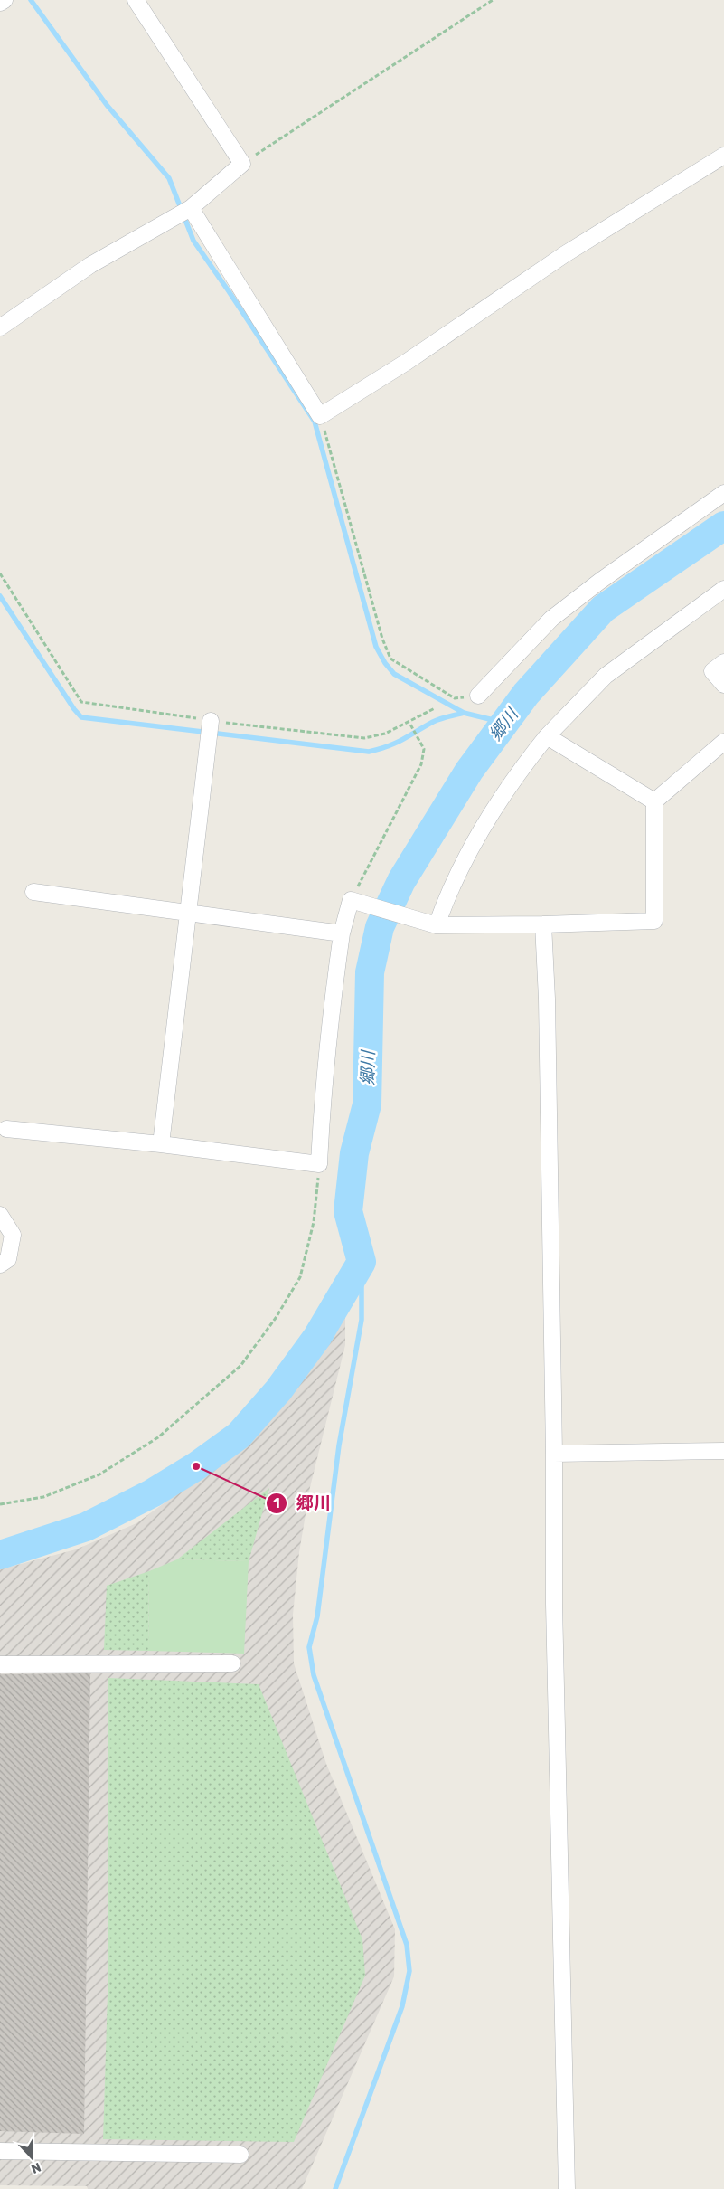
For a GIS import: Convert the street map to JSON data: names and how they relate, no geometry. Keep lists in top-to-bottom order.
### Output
{
  "water": ["郷川"],
  "places": ["郷川"],
  "north": "bottom"
}
